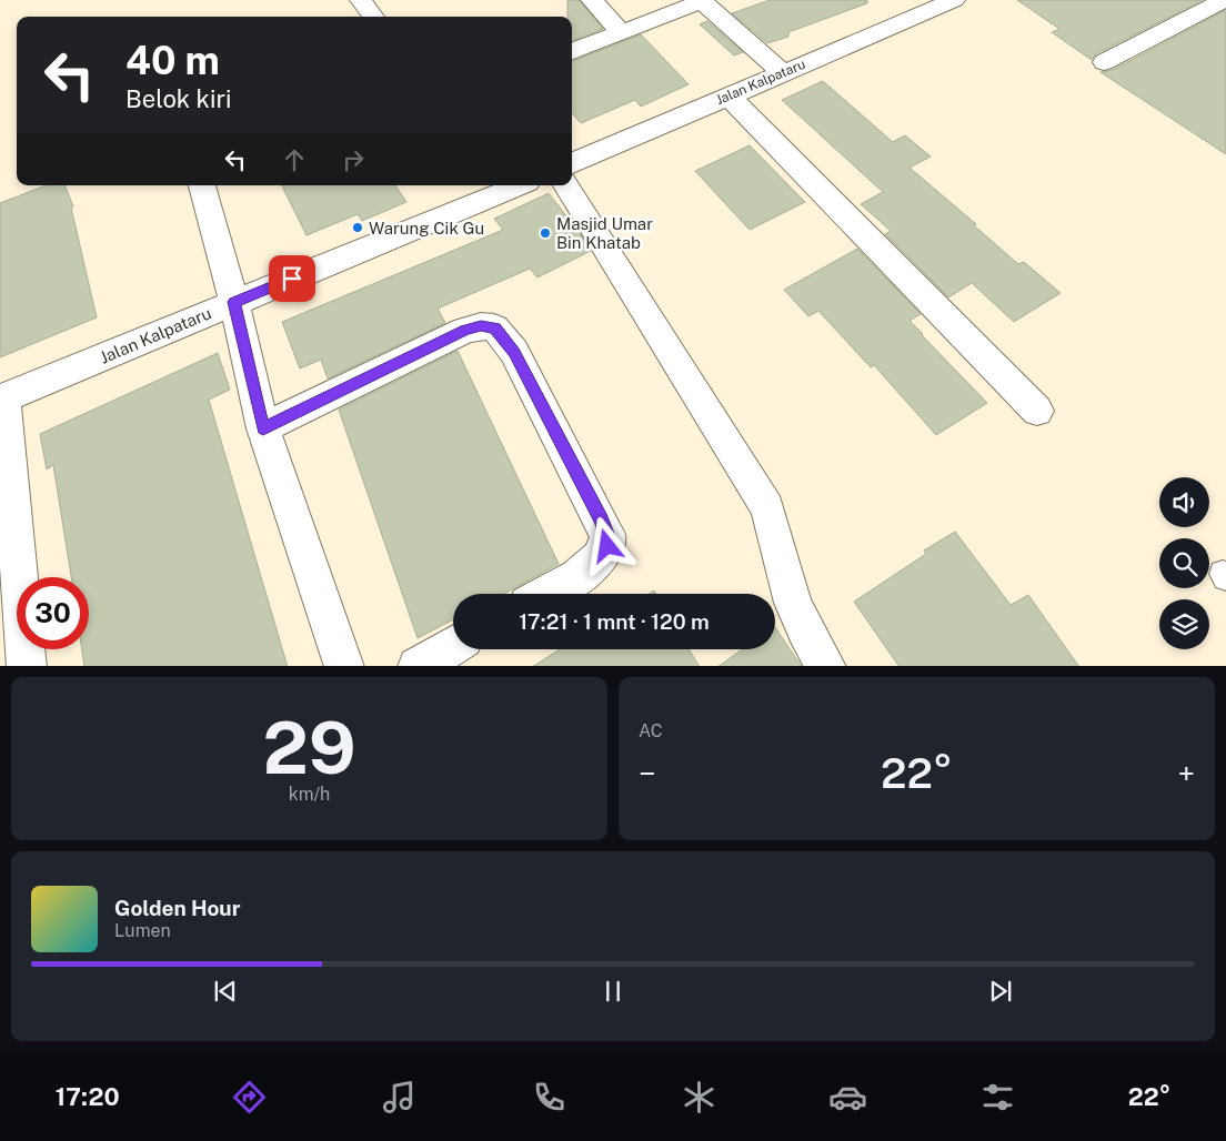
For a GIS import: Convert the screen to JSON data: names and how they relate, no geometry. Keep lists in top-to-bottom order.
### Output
{
  "streets": {
    "street": ["Jalan Kalpataru"]
  },
  "places": ["Warung Cik Gu", "Masjid Umar Bin Khatab"],
  "page": {
    "turn": ["40 m", "Belok kiri"],
    "limit": "30",
    "trip": "17:21 · 1 mnt · 120 m",
    "tile": [
      ["29", "km/h"],
      "AC"
    ],
    "heat": ["−", "22°", "+"],
    "song": ["Golden Hour", "Lumen"],
    "tabs": ["17:20", "22°"]
  }
}
